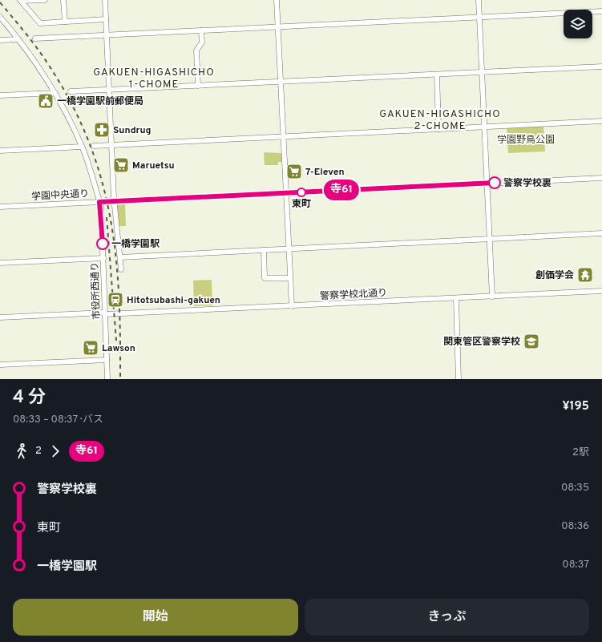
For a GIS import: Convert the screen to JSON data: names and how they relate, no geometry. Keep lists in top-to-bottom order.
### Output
{
  "streets": {
    "street": ["学園中央通り", "市役所西通り", "警察学校北通り"]
  },
  "crossings": [
    ["学園中央通り", "市役所西通り"],
    ["市役所西通り", "警察学校北通り"]
  ],
  "districts": ["GAKUEN-HIGASHICHO 1-CHOME", "GAKUEN-HIGASHICHO 2-CHOME"],
  "parks": ["学園野鳥公園"],
  "places": {
    "public building": ["一橋学園駅前郵便局"],
    "pharmacy": ["Sundrug"],
    "supermarket": ["Maruetsu", "7-Eleven", "Lawson"],
    "other": ["警察学校裏", "東町", "一橋学園駅"],
    "temple": ["創価学会"],
    "station": ["Hitotsubashi-gakuen"],
    "school or university": ["関東管区警察学校"]
  },
  "lines": ["bus line 寺61"],
  "page": {
    "on_map": "寺61",
    "heading": ["4 分", "08:33 – 08:37 · バス", "¥195"],
    "legs": ["2", "寺61", "2駅"],
    "list": [
      {
        "name": "警察学校裏",
        "value": "08:35"
      },
      {
        "name": "東町",
        "value": "08:36"
      },
      {
        "name": "一橋学園駅",
        "value": "08:37"
      }
    ],
    "buttons": ["開始", "きっぷ"]
  }
}
